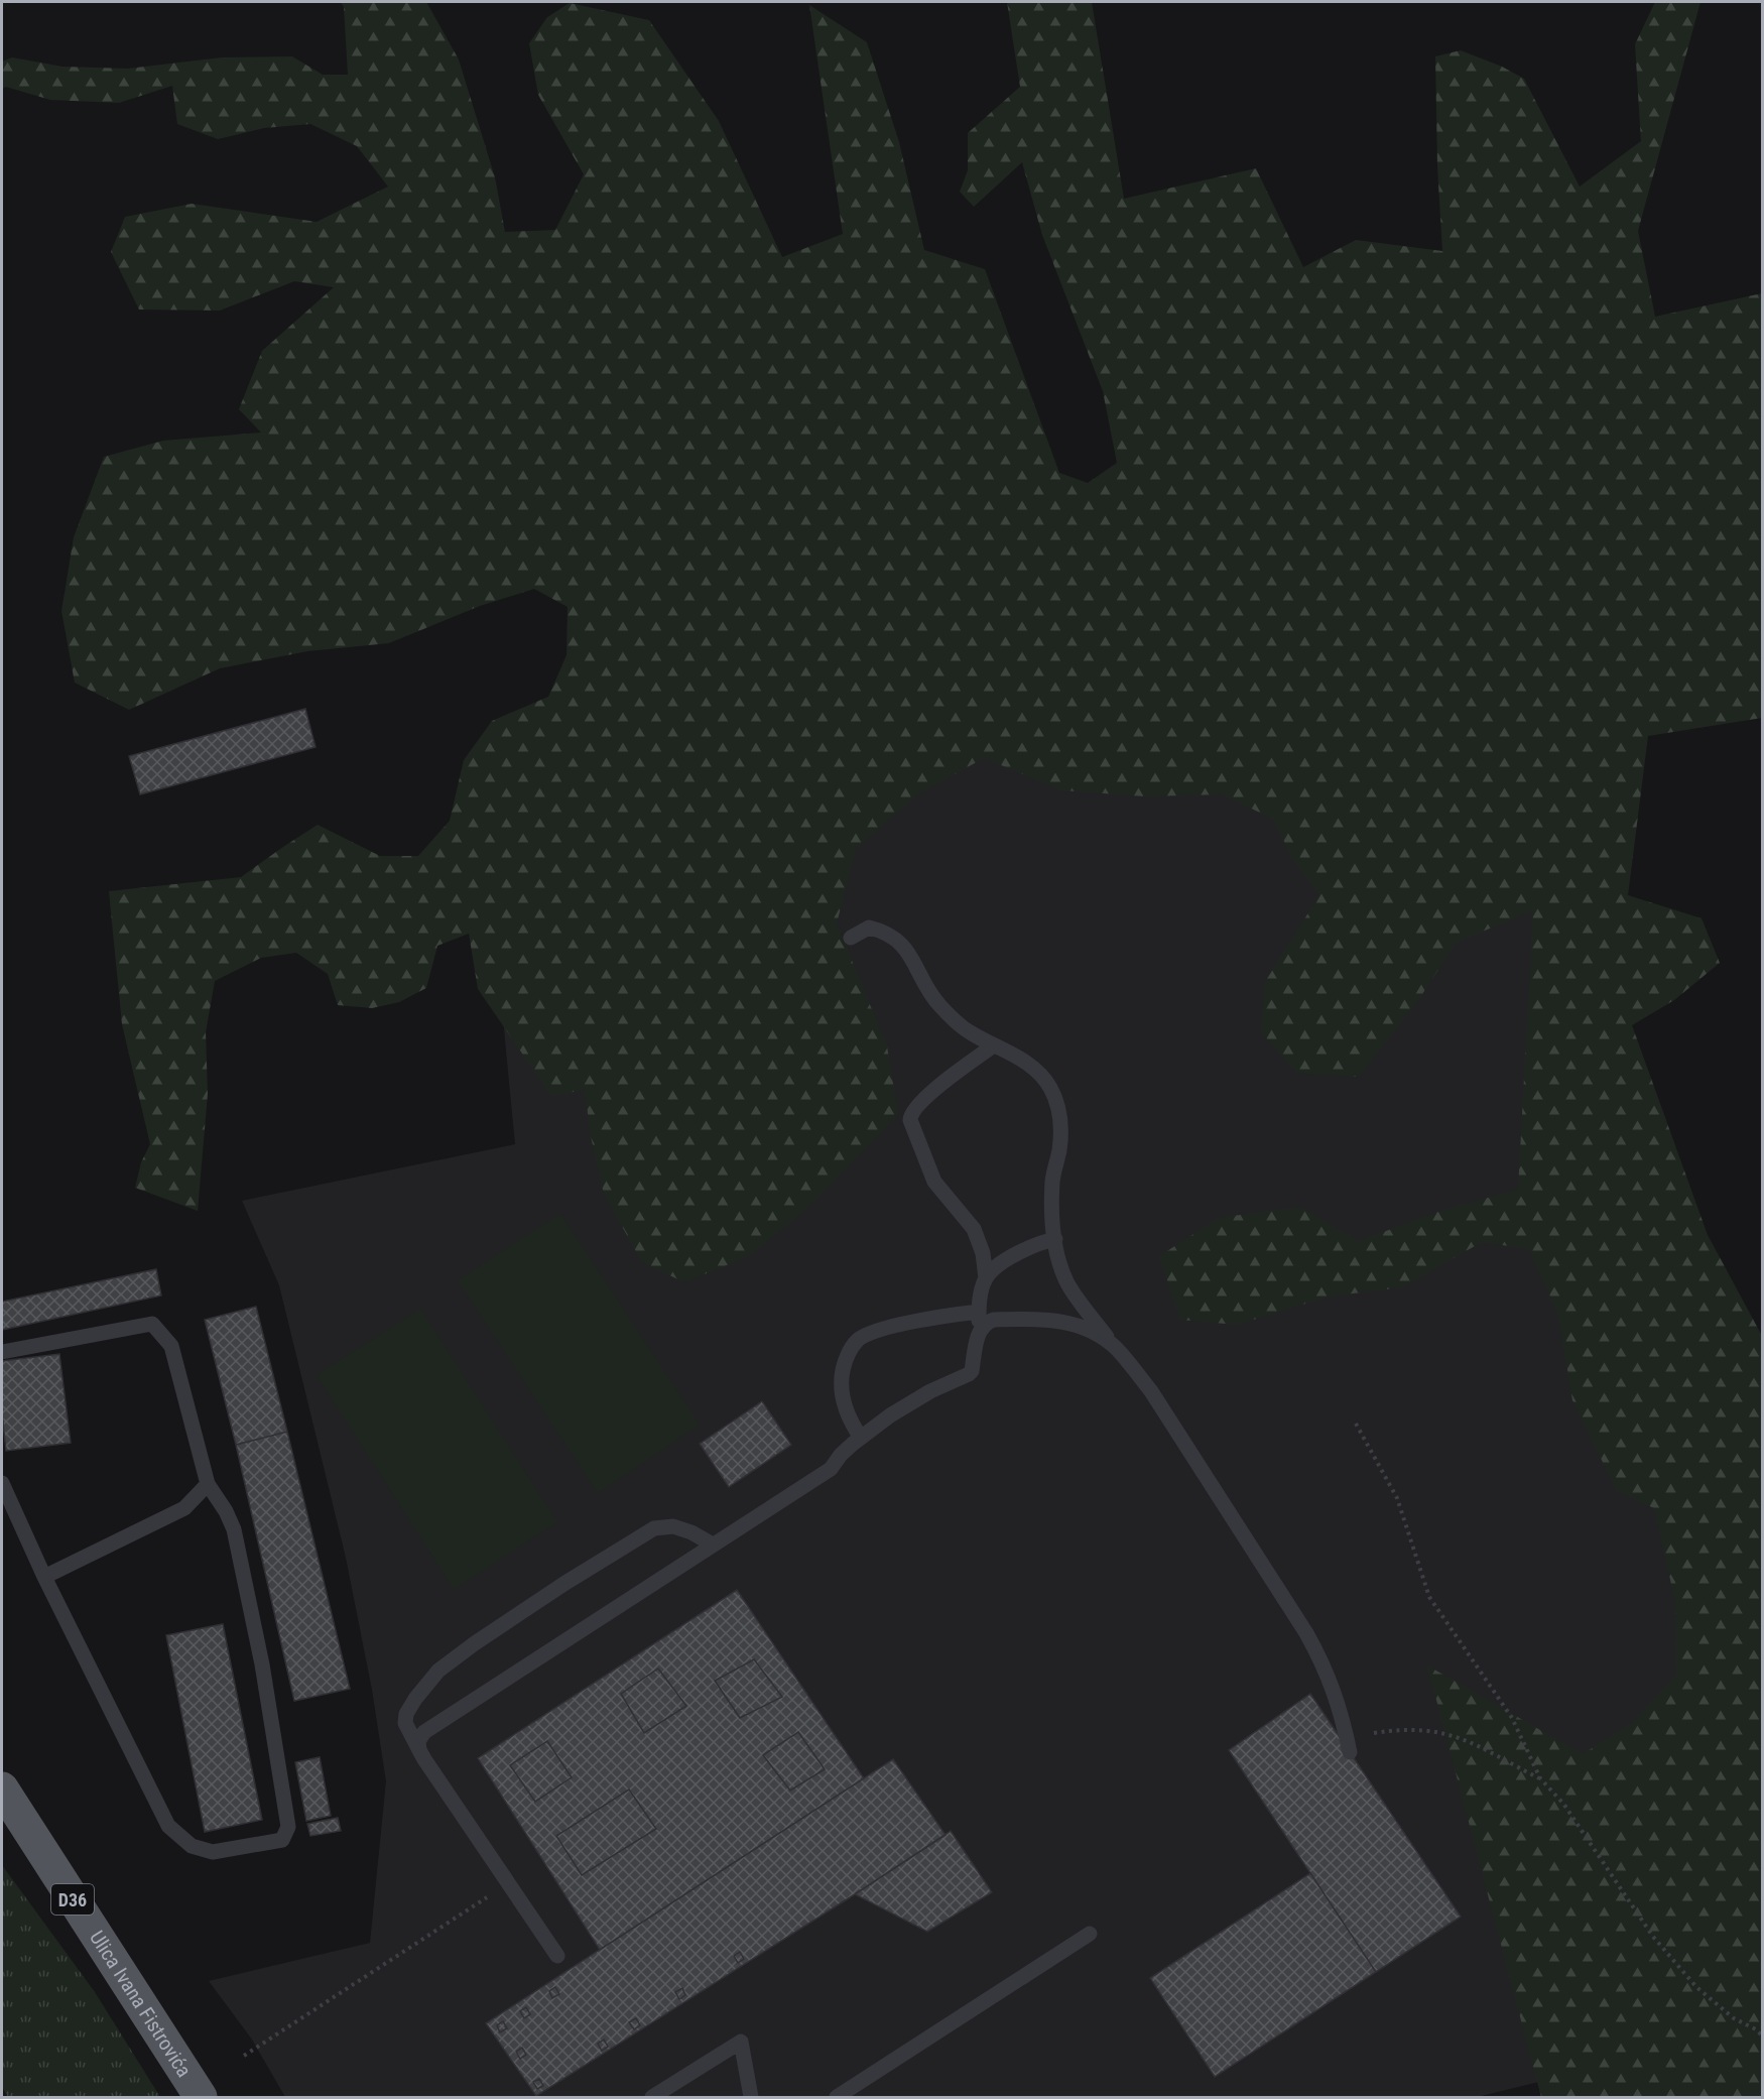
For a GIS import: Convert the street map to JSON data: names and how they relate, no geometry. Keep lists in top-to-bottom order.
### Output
{
  "streets": {
    "main road": ["D36", "Ulica Ivana Fistrovića"]
  }
}
